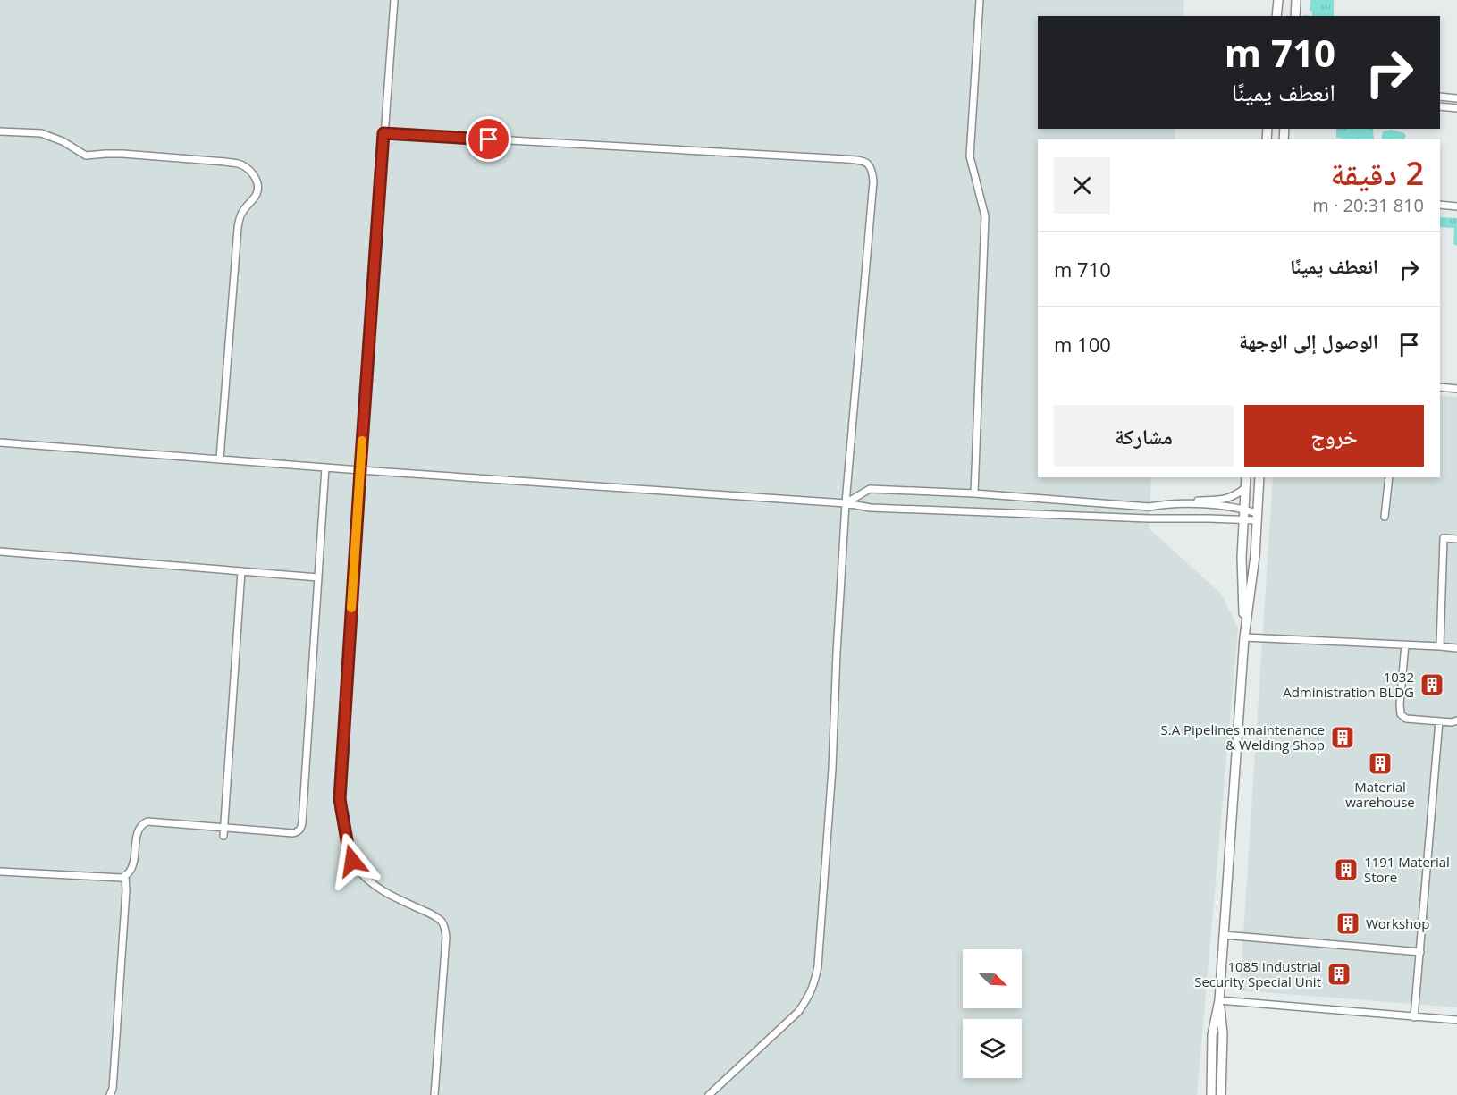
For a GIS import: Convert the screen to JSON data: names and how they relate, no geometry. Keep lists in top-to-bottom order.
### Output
{
  "places": {
    "building": [
      "1032 Administration BLDG",
      "S.A Pipelines maintenance & Welding Shop",
      "Material warehouse",
      "1191 Material Store",
      "Workshop",
      "1085 Industrial Security Special Unit"
    ]
  },
  "north": "bottom right",
  "page": {
    "turn": ["710 m", "انعطف يمينًا"],
    "heading": ["2 دقيقة", "810 m · 20:31"],
    "list": [
      {
        "name": "انعطف يمينًا",
        "value": "710 m"
      },
      {
        "name": "الوصول إلى الوجهة",
        "value": "100 m"
      }
    ],
    "buttons": ["خروج", "مشاركة"]
  }
}
